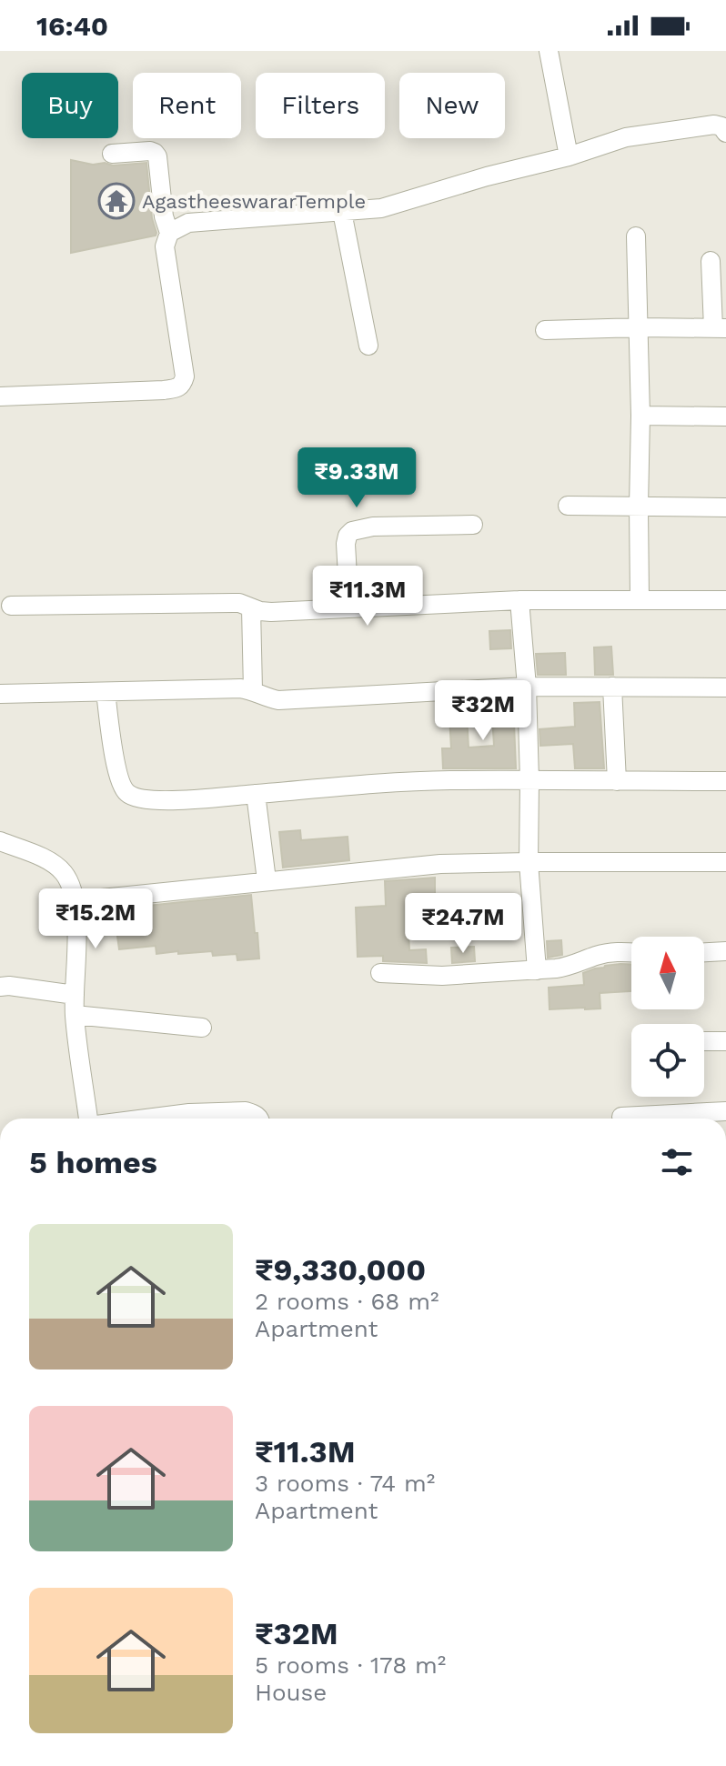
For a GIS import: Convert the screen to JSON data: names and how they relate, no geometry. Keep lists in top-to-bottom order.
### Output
{
  "places": {
    "temple": ["AgastheeswararTemple"]
  },
  "north": "top",
  "page": {
    "status": "16:40",
    "chip": [
      "Buy",
      "Rent",
      "Filters",
      "New"
    ],
    "price": [
      "₹9.33M",
      "₹11.3M",
      "₹32M",
      "₹15.2M",
      "₹24.7M"
    ],
    "heading": "5 homes",
    "list": [
      {
        "name": "₹9,330,000",
        "note": "2 rooms · 68 m² · Apartment"
      },
      {
        "name": "₹11.3M",
        "note": "3 rooms · 74 m² · Apartment"
      },
      {
        "name": "₹32M",
        "note": "5 rooms · 178 m² · House"
      }
    ]
  }
}
